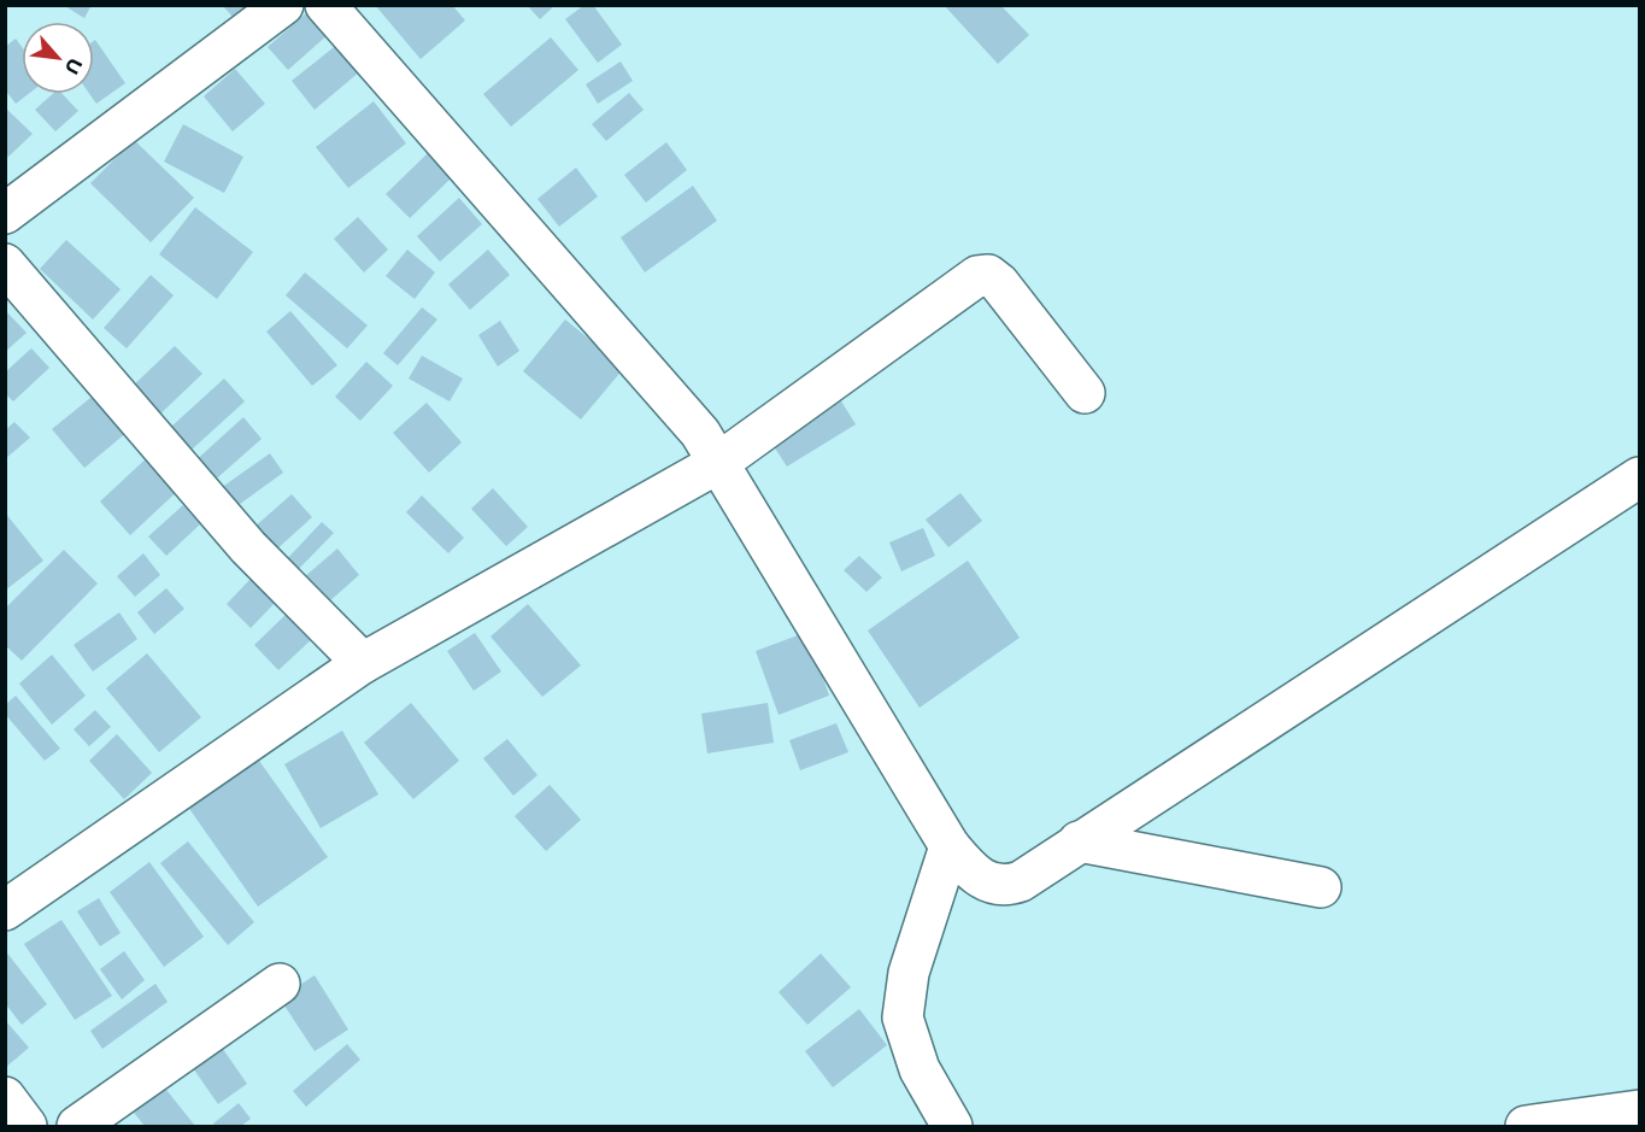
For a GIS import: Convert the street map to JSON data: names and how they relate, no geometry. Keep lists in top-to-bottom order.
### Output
{
  "north": "bottom right"
}
